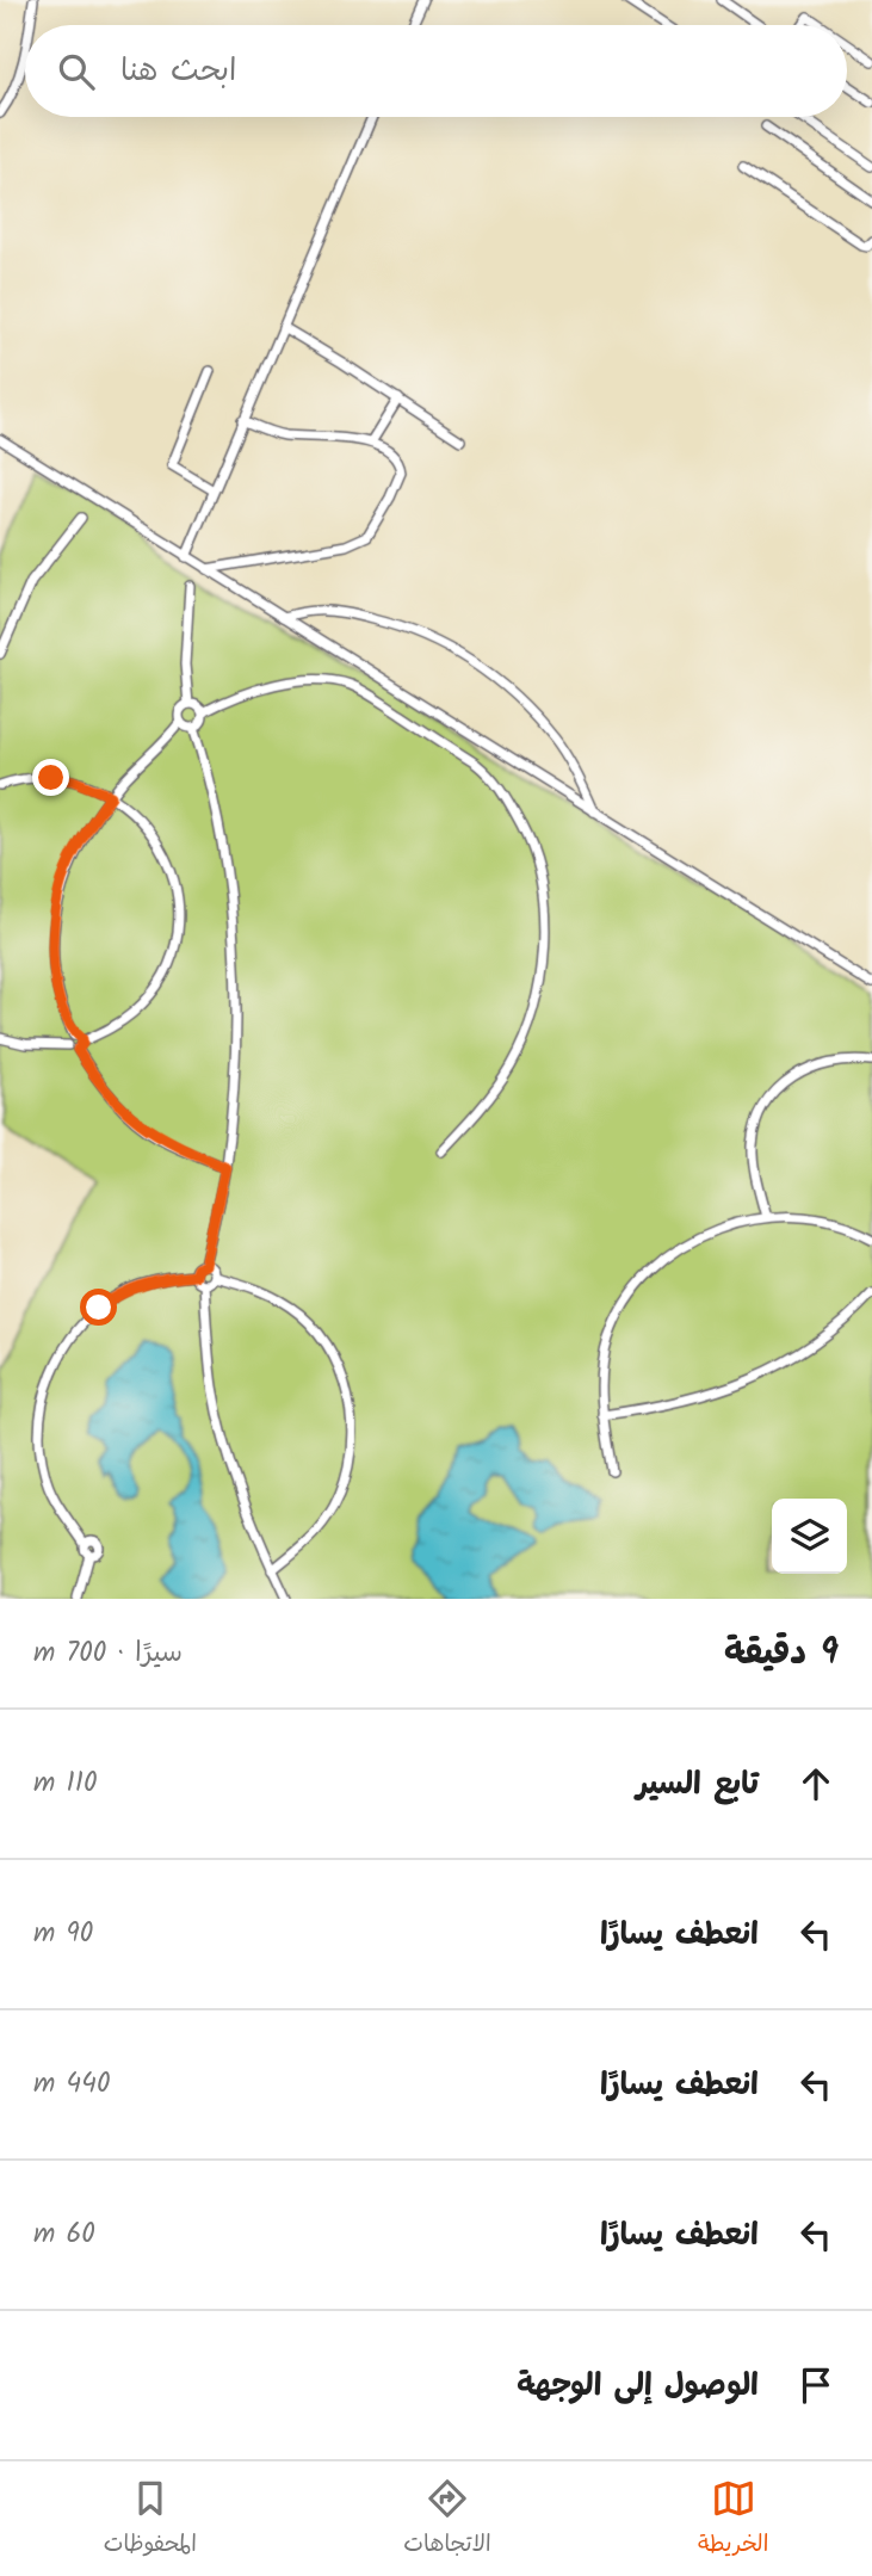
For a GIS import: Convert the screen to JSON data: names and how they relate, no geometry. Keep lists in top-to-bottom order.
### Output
{
  "page": {
    "search": "ابحث هنا",
    "heading": ["9 دقيقة", "سيرًا · 700 m"],
    "list": [
      ["تابع السير", "110 m"],
      ["انعطف يسارًا", "90 m"],
      ["انعطف يسارًا", "440 m"],
      ["انعطف يسارًا", "60 m"],
      "الوصول إلى الوجهة"
    ],
    "nav": ["الخريطة", "الاتجاهات", "المحفوظات"]
  }
}
